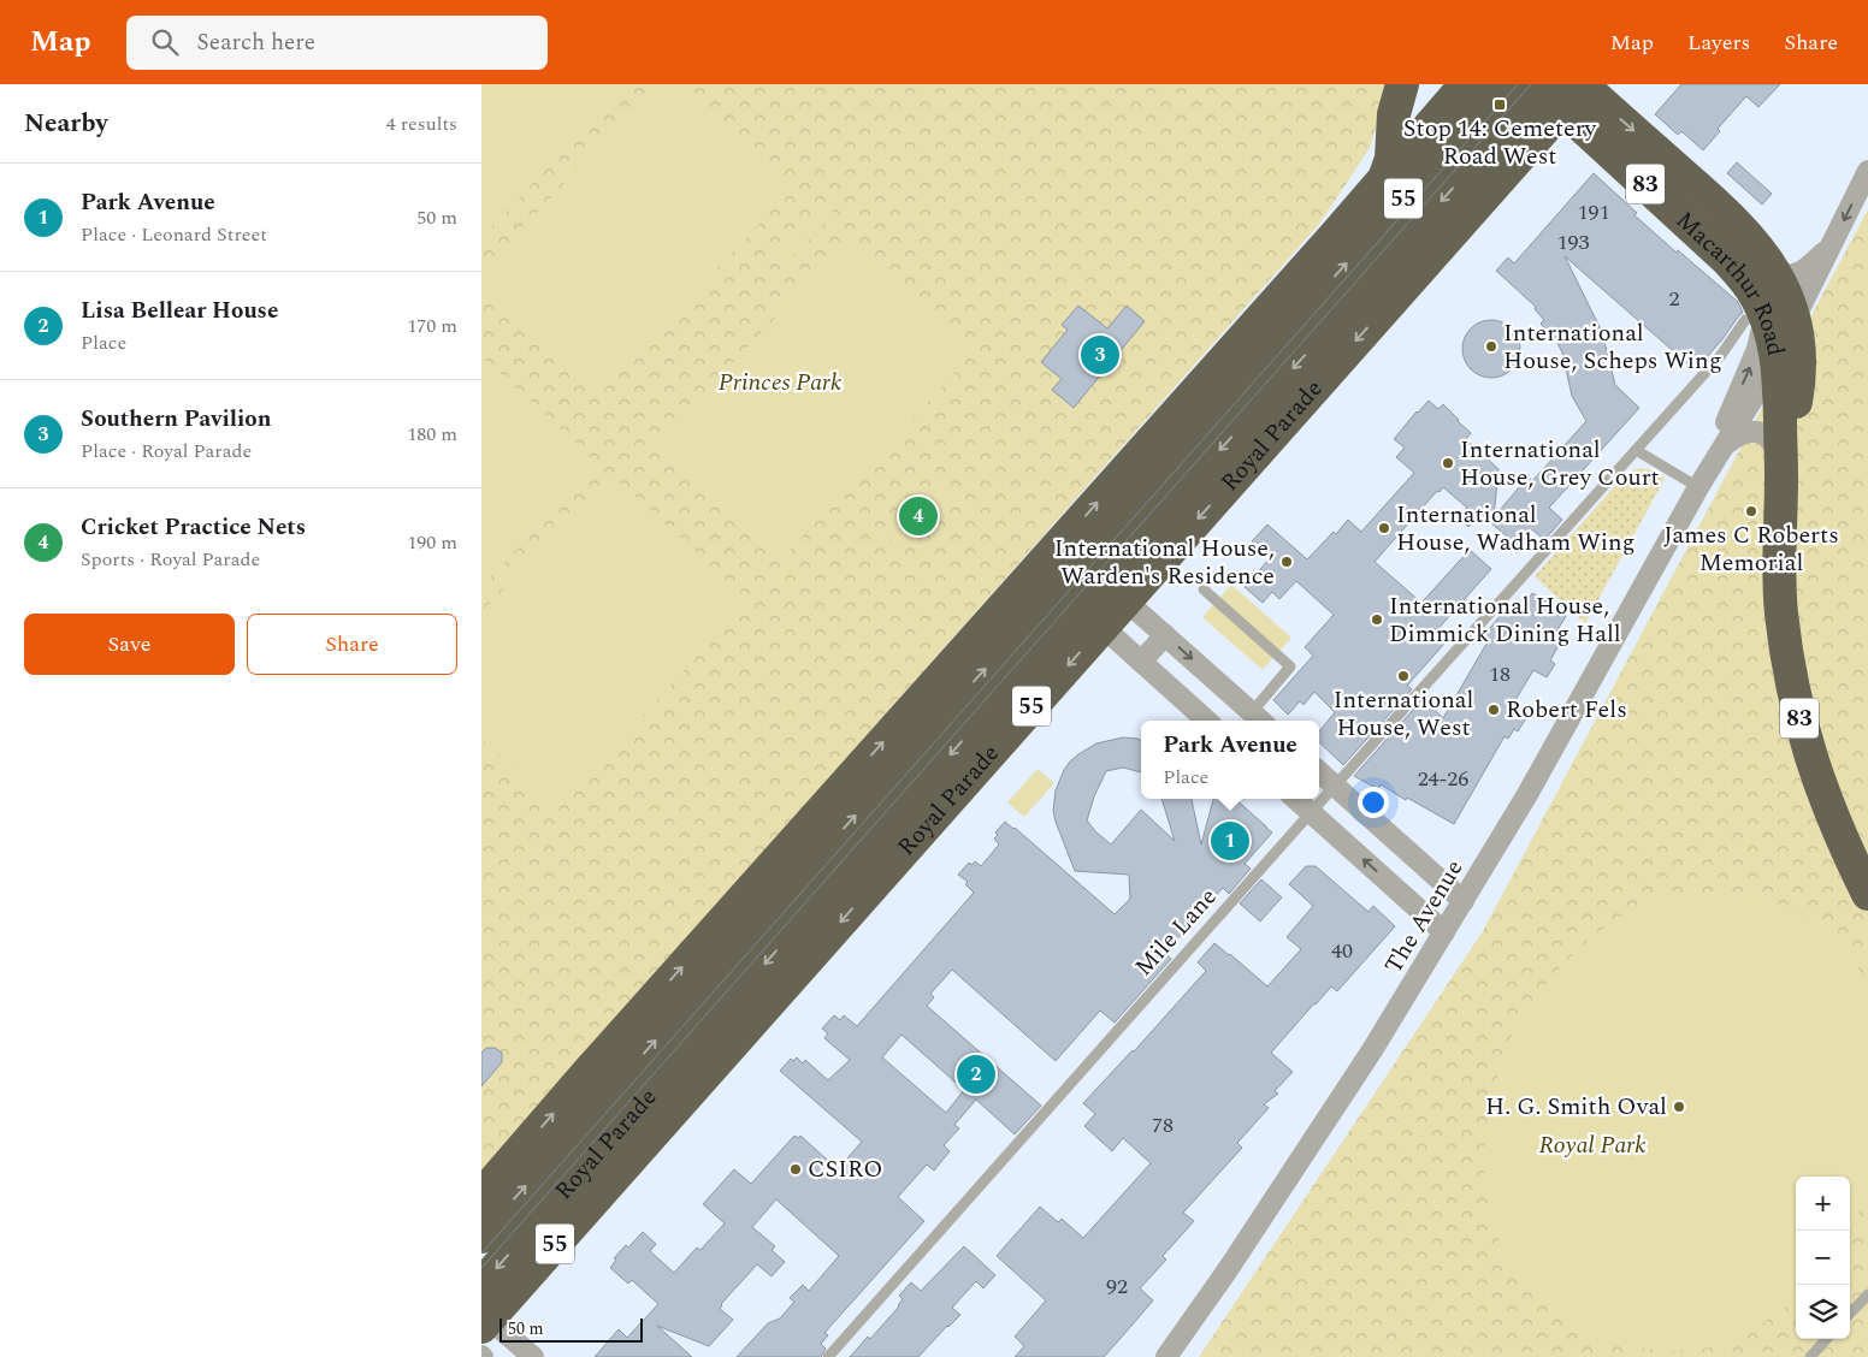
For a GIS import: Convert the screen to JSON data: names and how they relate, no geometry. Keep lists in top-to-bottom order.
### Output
{
  "streets": {
    "highway": [
      "83",
      "55",
      "Macarthur Road",
      "Royal Parade"
    ],
    "street": ["The Avenue"],
    "lane": ["Mile Lane"]
  },
  "crossings": [
    ["Macarthur Road", "Royal Parade"],
    ["Macarthur Road", "The Avenue"],
    ["Macarthur Road", "Mile Lane"],
    ["The Avenue", "Mile Lane"]
  ],
  "parks": ["Princes Park", "Royal Park"],
  "places": {
    "transit": ["Stop 14: Cemetery Road West"],
    "other": [
      "International House, Scheps Wing",
      "International House, Grey Court",
      "James C Roberts Memorial",
      "International House, Wadham Wing",
      "International House, Warden's Residence",
      "International House, Dimmick Dining Hall",
      "International House, West",
      "Robert Fels",
      "H. G. Smith Oval",
      "CSIRO"
    ]
  },
  "house_numbers": [
    "191",
    "193",
    "2",
    "18",
    "24-26",
    "40",
    "78",
    "92"
  ],
  "scale_bar": "50 m",
  "page": {
    "header": "Map",
    "search": "Search here",
    "nav": ["Map", "Layers", "Share"],
    "heading": ["Nearby", "4 results"],
    "list": [
      {
        "mark": "1",
        "name": "Park Avenue",
        "note": "Place · Leonard Street",
        "value": "50 m"
      },
      {
        "mark": "2",
        "name": "Lisa Bellear House",
        "note": "Place",
        "value": "170 m"
      },
      {
        "mark": "3",
        "name": "Southern Pavilion",
        "note": "Place · Royal Parade",
        "value": "180 m"
      },
      {
        "mark": "4",
        "name": "Cricket Practice Nets",
        "note": "Sports · Royal Parade",
        "value": "190 m"
      }
    ],
    "pins": [
      "3",
      "4",
      "1",
      "2"
    ],
    "buttons": ["Save", "Share"],
    "popup": ["Park Avenue", "Place"],
    "map_buttons": ["+", "−"],
    "scale": "50 m"
  }
}
